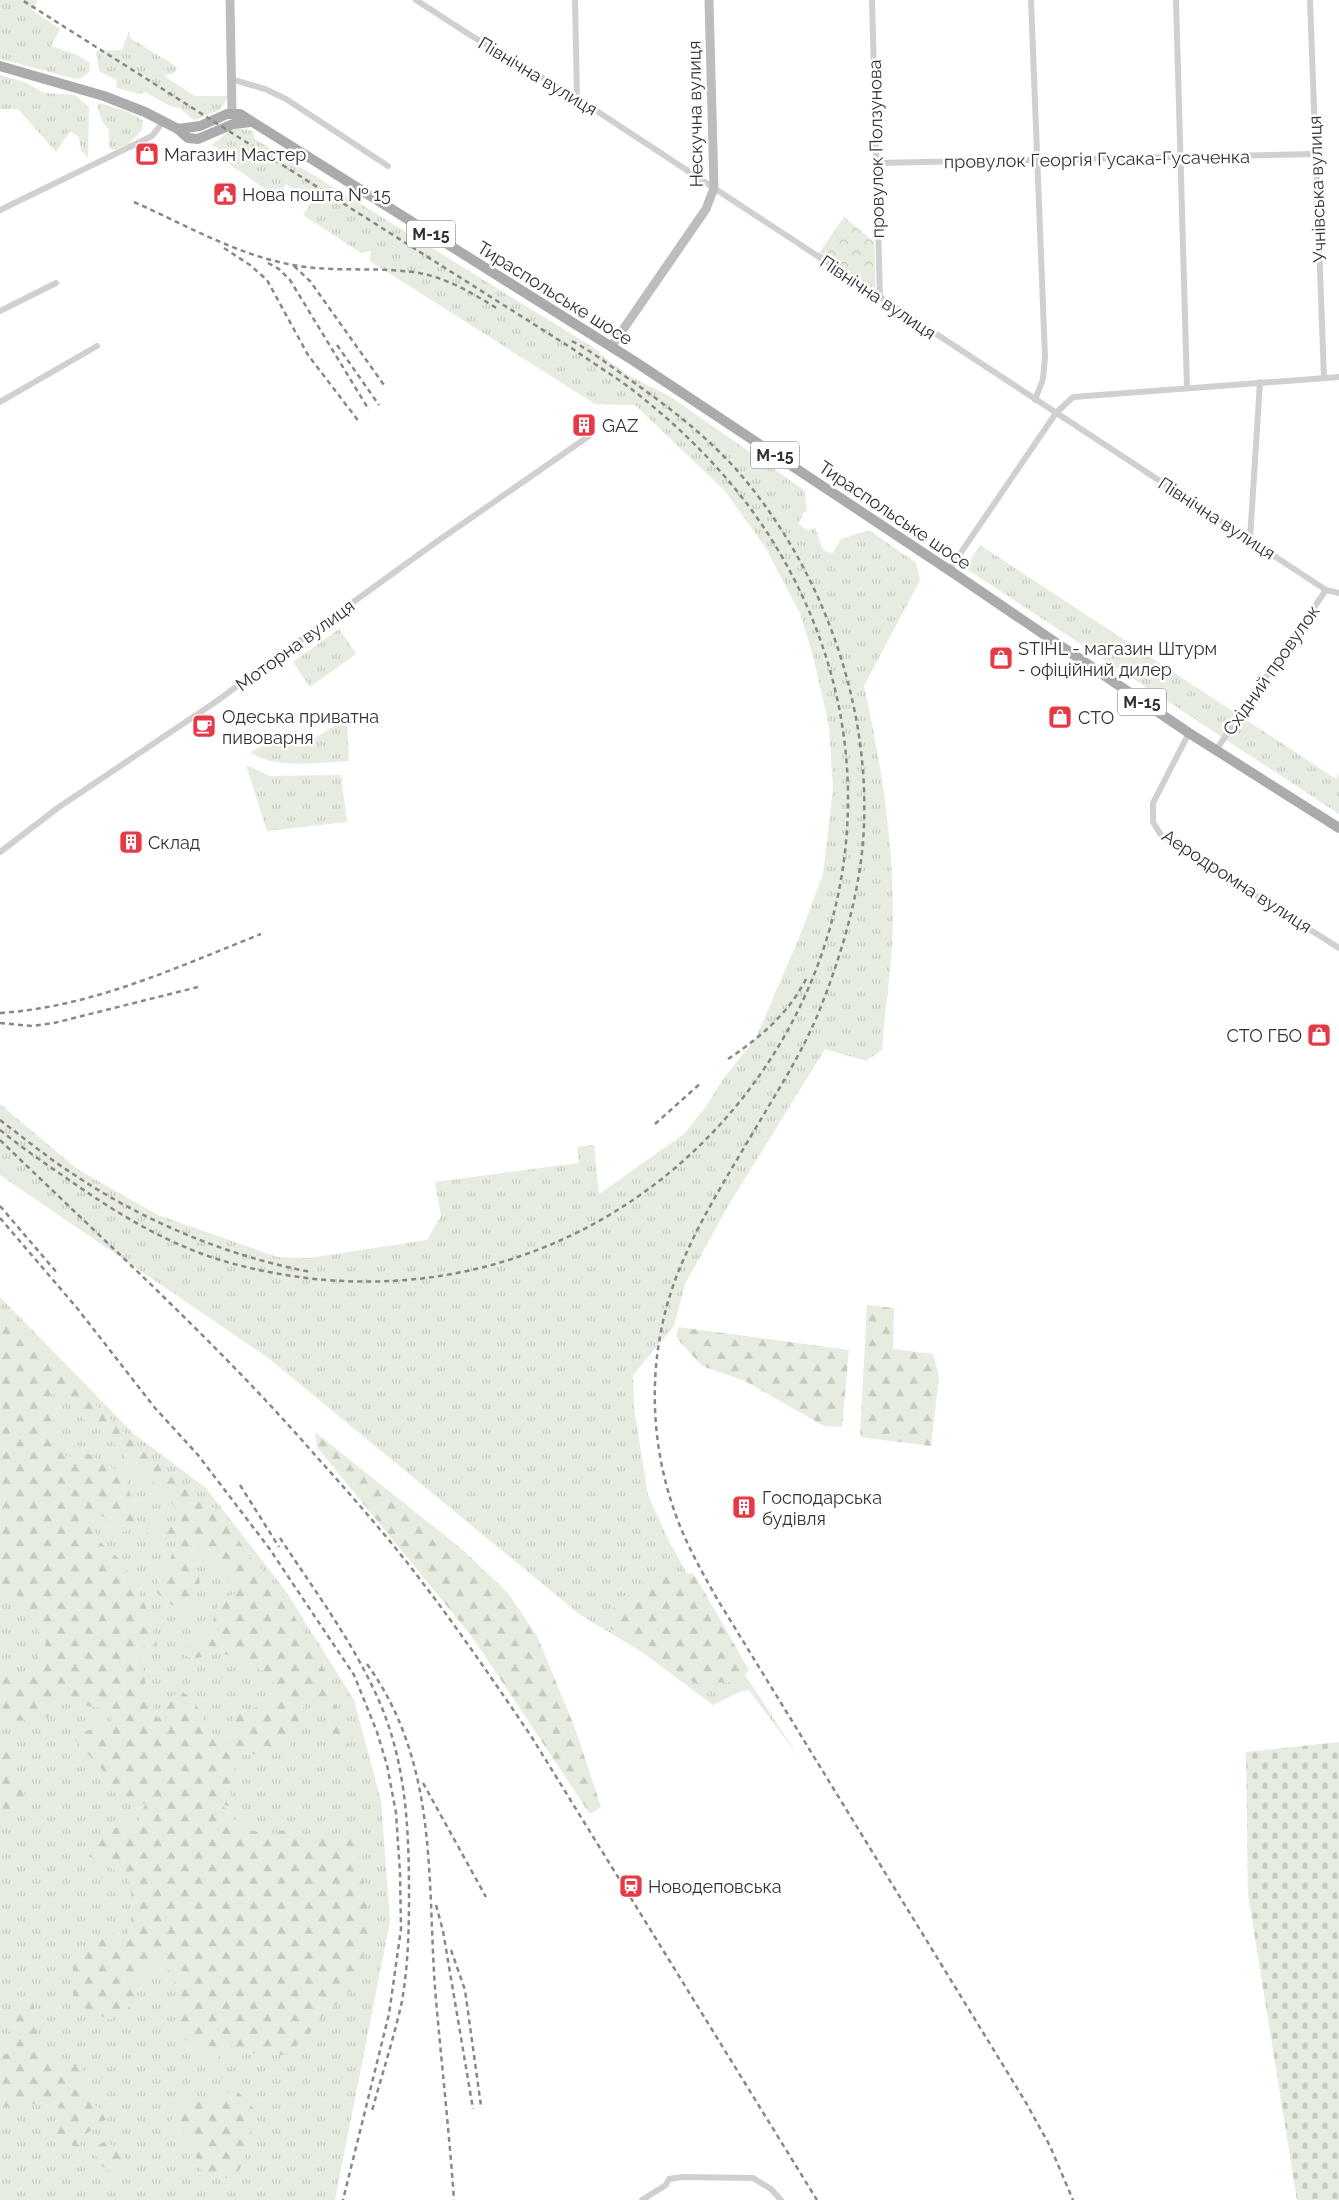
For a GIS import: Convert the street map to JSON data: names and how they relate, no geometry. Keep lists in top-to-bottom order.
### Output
{
  "streets": {
    "main road": ["М-15", "Тираспольське шосе"],
    "street": [
      "Північна вулиця",
      "Нескучна вулиця",
      "провулок Ползунова",
      "провулок Георгія Гусака-Гусаченка",
      "Учнівська вулиця",
      "Моторна вулиця",
      "Східний провулок",
      "Аеродромна вулиця"
    ]
  },
  "crossings": [
    ["Північна вулиця", "Нескучна вулиця"],
    ["Північна вулиця", "провулок Ползунова"],
    ["Північна вулиця", "Східний провулок"],
    ["Нескучна вулиця", "Тираспольське шосе"],
    ["провулок Ползунова", "провулок Георгія Гусака-Гусаченка"],
    ["провулок Георгія Гусака-Гусаченка", "Учнівська вулиця"],
    ["М-15", "Тираспольське шосе"],
    ["Тираспольське шосе", "Східний провулок"],
    ["Тираспольське шосе", "Аеродромна вулиця"]
  ],
  "places": {
    "shop": [
      "Магазин Мастер",
      "STIHL - магазин Штурм - офіційний дилер",
      "СТО",
      "СТО ГБО"
    ],
    "public building": ["Нова пошта № 15"],
    "building": ["GAZ", "Склад", "Господарська будівля"],
    "cafe": ["Одеська приватна пивоварня"],
    "station": ["Новодеповська"]
  }
}
